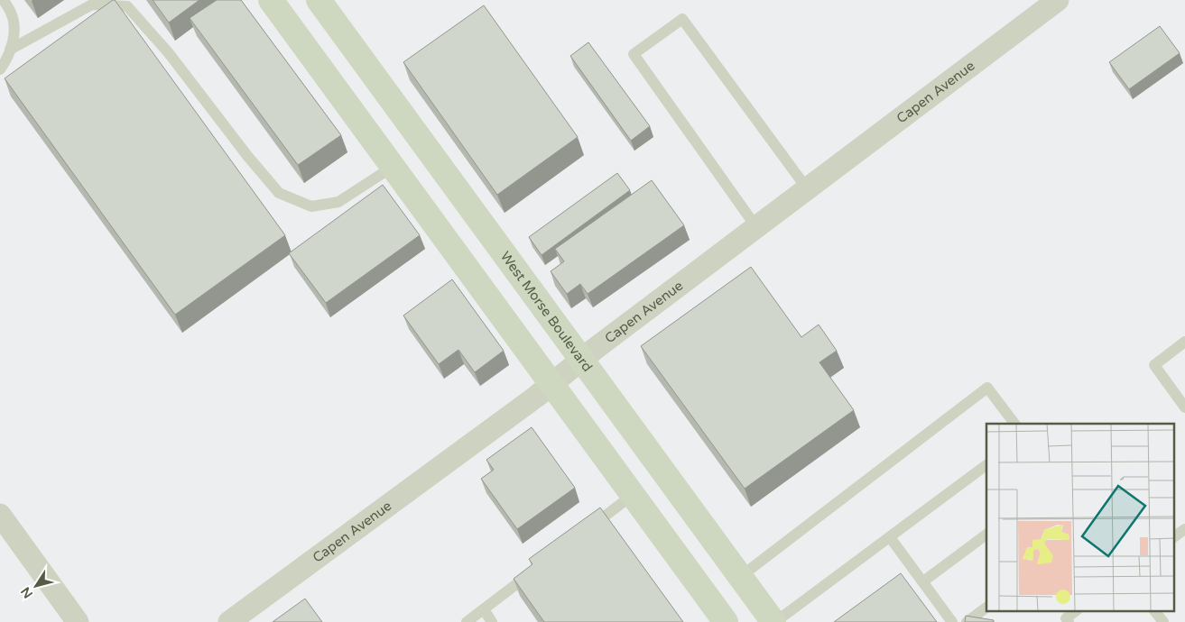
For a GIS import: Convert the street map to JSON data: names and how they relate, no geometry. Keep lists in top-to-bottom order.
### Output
{
  "streets": {
    "street": ["Capen Avenue", "West Morse Boulevard"]
  },
  "crossings": [
    ["Capen Avenue", "West Morse Boulevard"]
  ],
  "north": "bottom left"
}
